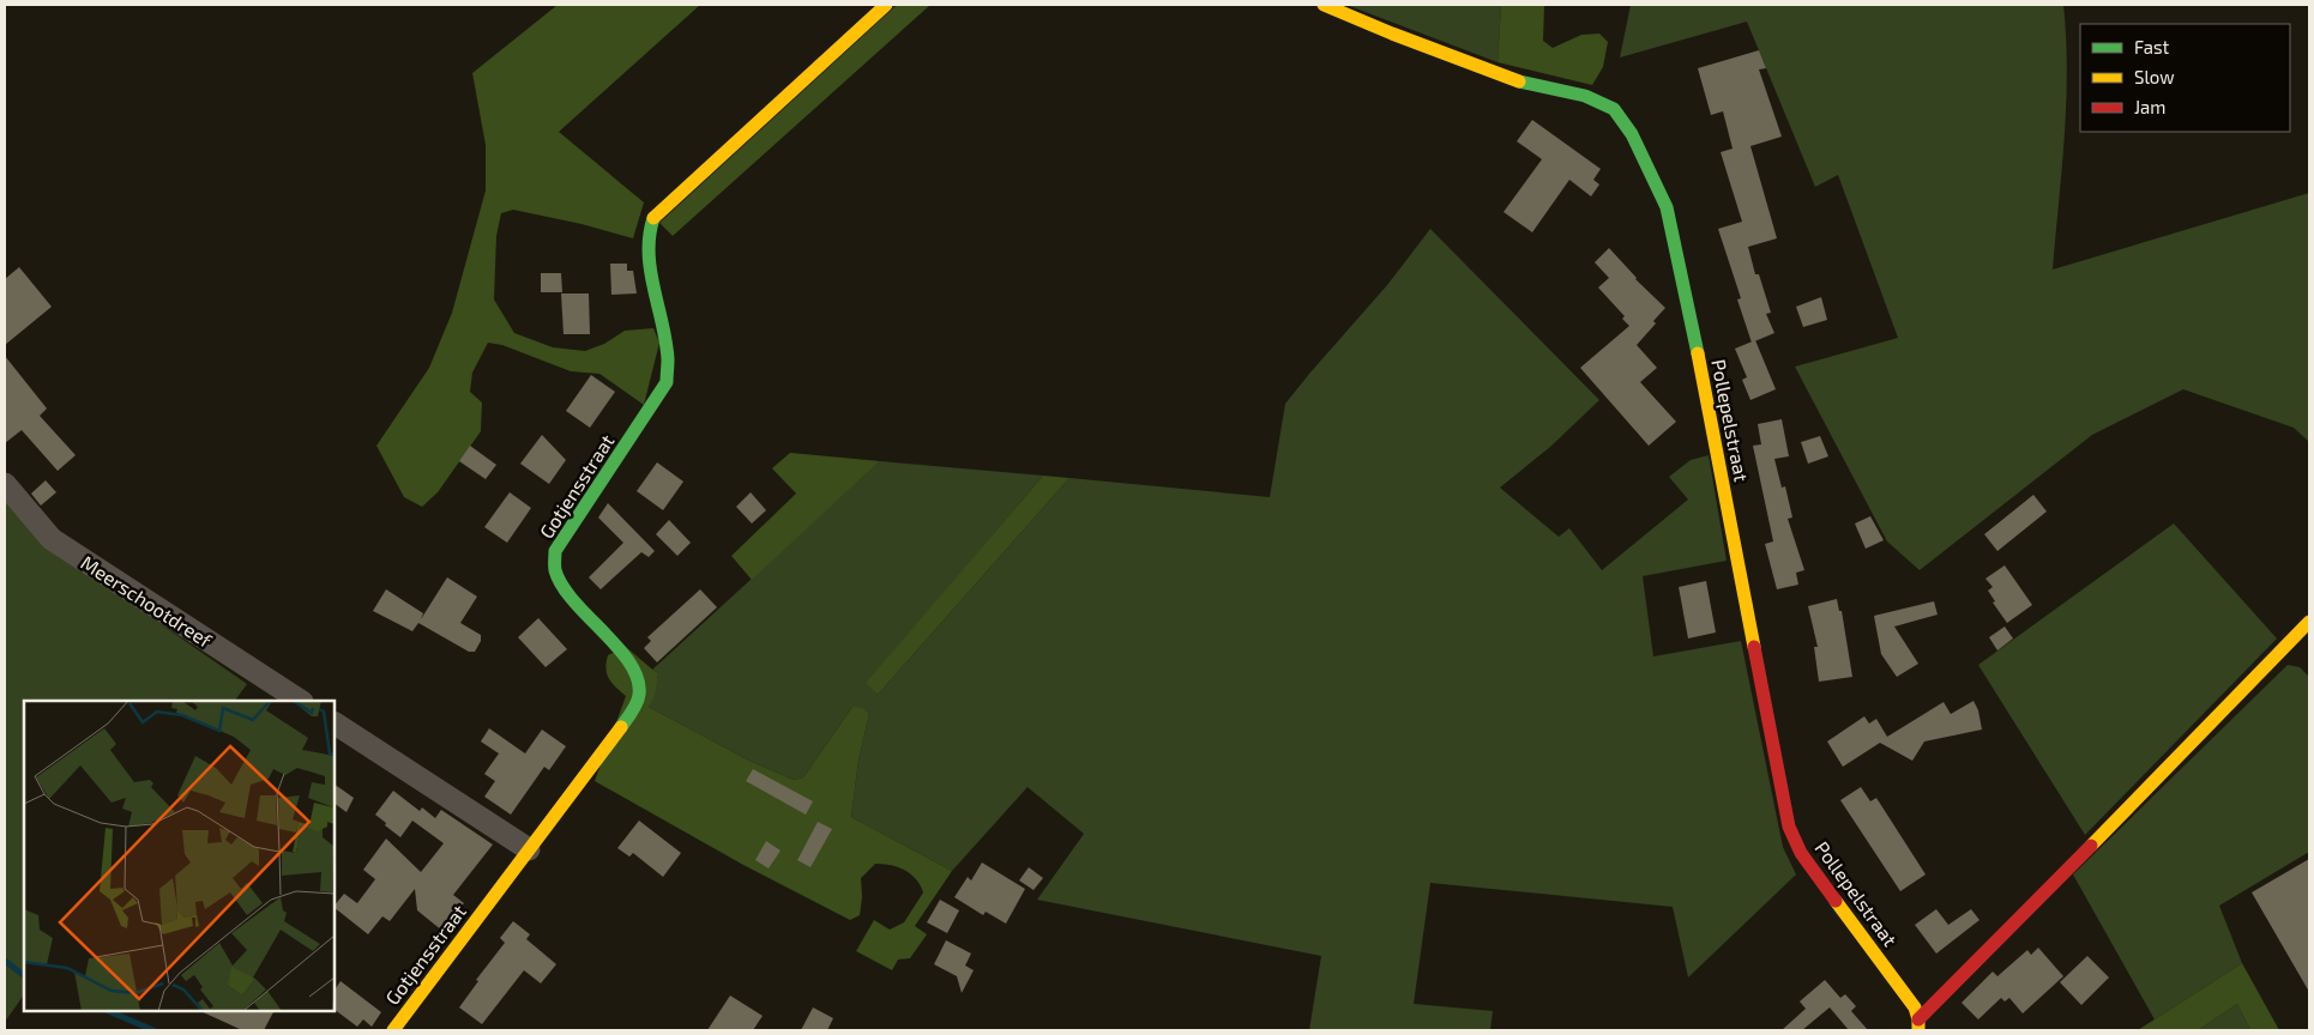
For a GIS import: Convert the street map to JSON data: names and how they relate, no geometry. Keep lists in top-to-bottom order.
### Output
{
  "streets": {
    "street": ["Pollepelstraat", "Gotjensstraat", "Meerschootdreef"]
  },
  "legend": ["Fast", "Slow", "Jam"]
}
